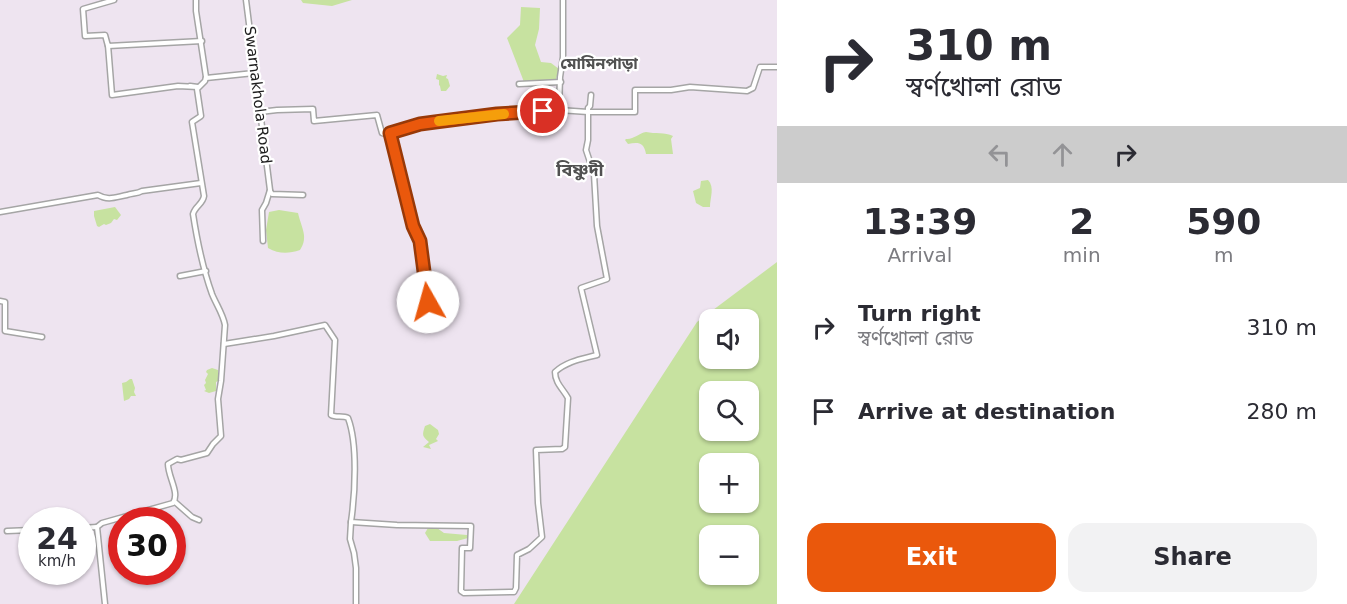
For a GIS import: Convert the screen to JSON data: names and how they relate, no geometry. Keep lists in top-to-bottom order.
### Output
{
  "streets": {
    "street": ["Swarnakhola Road"]
  },
  "districts": ["মোমিনপাড়া", "বিষ্ণুদী"],
  "page": {
    "turn": ["310 m", "স্বর্ণখোলা রোড"],
    "eta": [
      "13:39",
      "Arrival",
      "2",
      "min",
      "590",
      "m"
    ],
    "list": [
      {
        "name": "Turn right",
        "note": "স্বর্ণখোলা রোড",
        "value": "310 m"
      },
      {
        "name": "Arrive at destination",
        "value": "280 m"
      }
    ],
    "map_buttons": ["+", "−"],
    "speed": "24 km/h",
    "limit": "30",
    "buttons": ["Exit", "Share"]
  }
}
